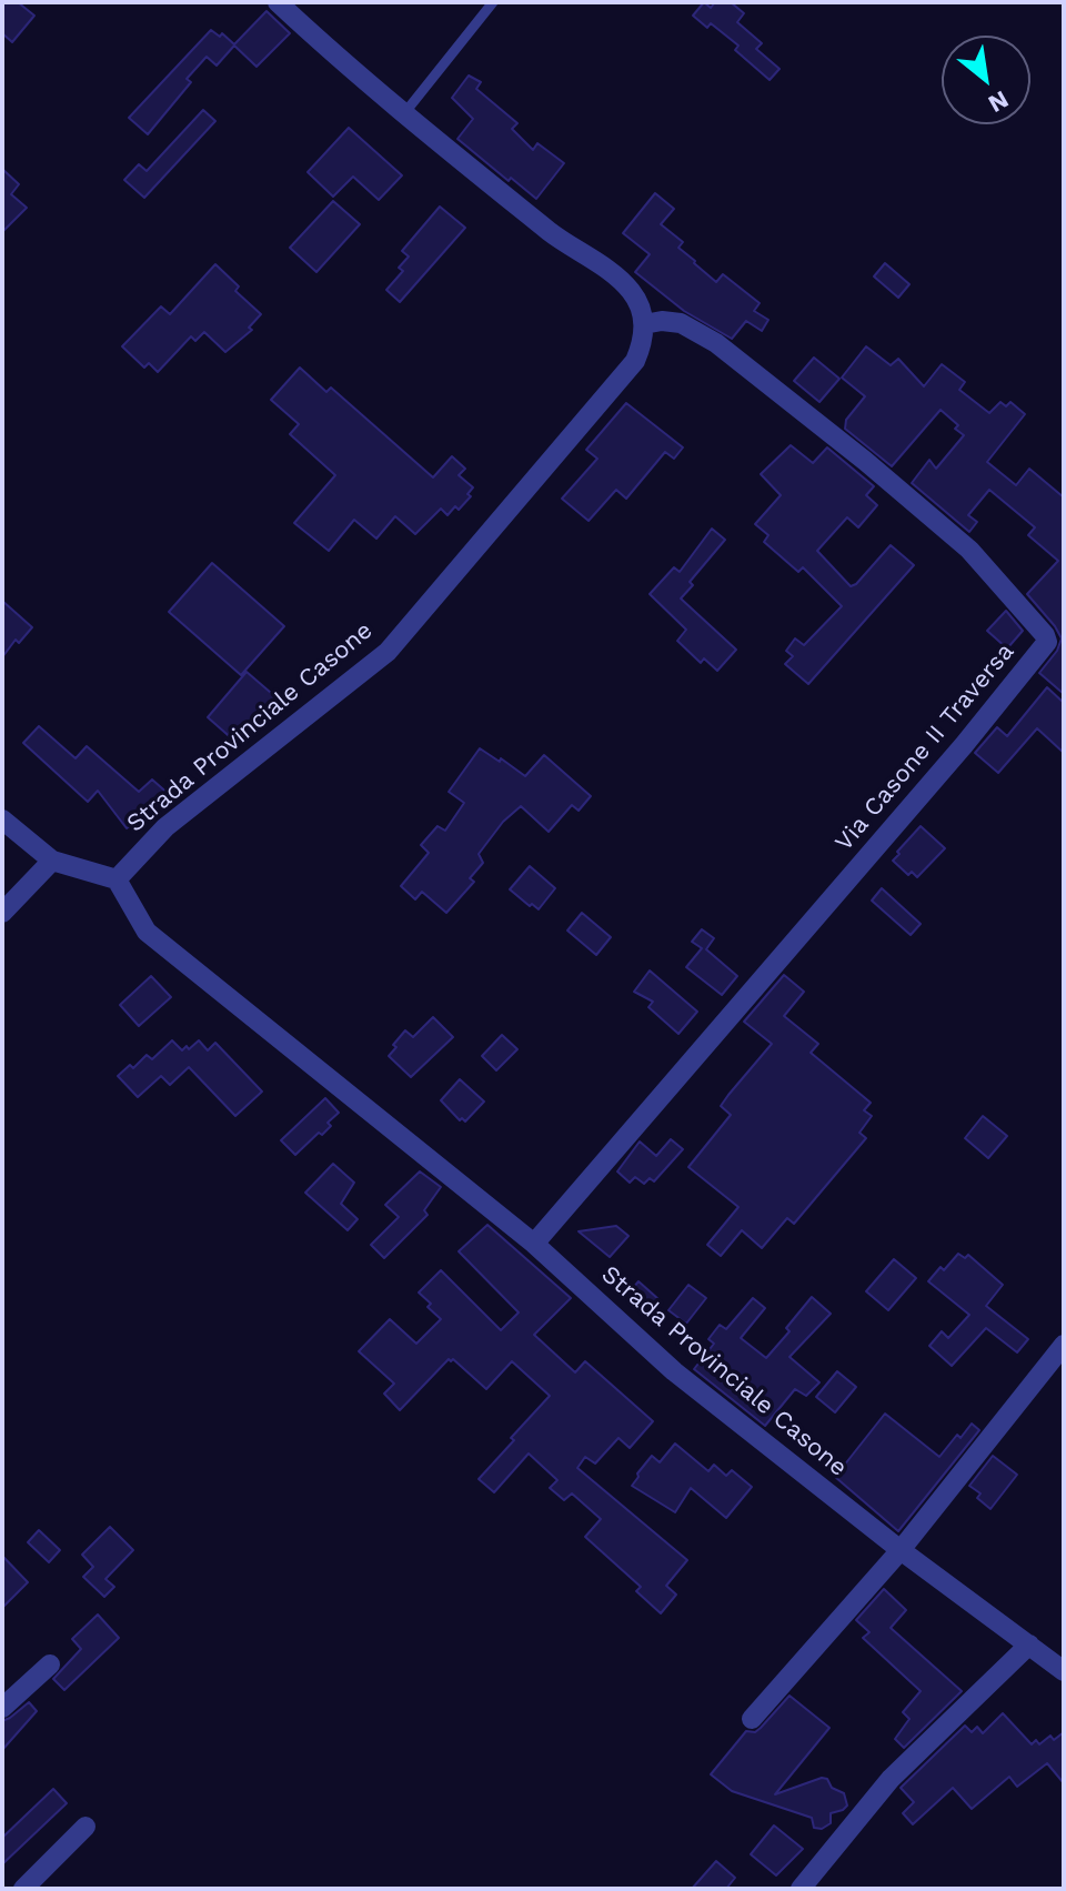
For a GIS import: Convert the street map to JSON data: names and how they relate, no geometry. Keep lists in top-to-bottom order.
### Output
{
  "streets": {
    "street": ["Strada Provinciale Casone", "Via Casone II Traversa"]
  },
  "crossings": [
    ["Strada Provinciale Casone", "Via Casone II Traversa"]
  ],
  "north": "bottom right"
}
